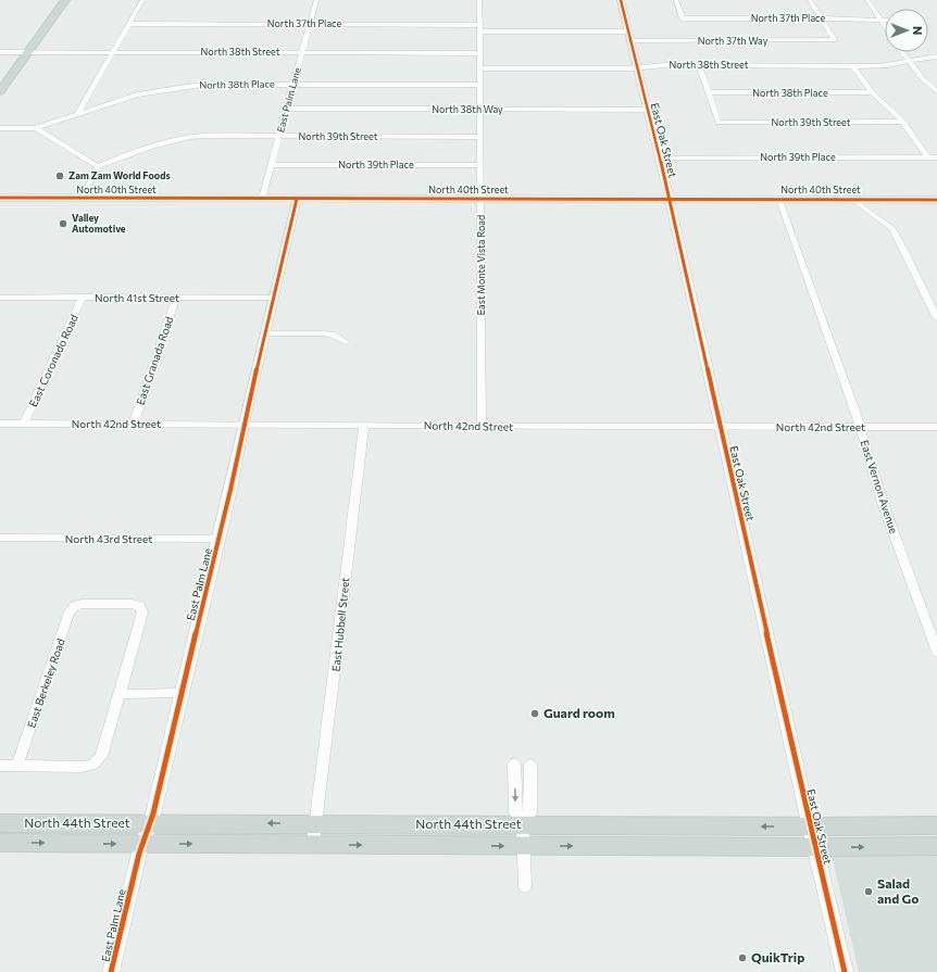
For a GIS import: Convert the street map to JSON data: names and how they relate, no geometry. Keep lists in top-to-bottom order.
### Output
{
  "streets": {
    "main road": ["North 40th Street", "North 44th Street"],
    "street": [
      "North 37th Place",
      "North 37th Way",
      "North 38th Street",
      "North 38th Place",
      "East Palm Lane",
      "North 38th Way",
      "North 39th Street",
      "East Oak Street",
      "North 39th Place",
      "East Monte Vista Road",
      "North 41st Street",
      "East Coronado Road",
      "East Granada Road",
      "North 42nd Street",
      "East Vernon Avenue",
      "North 43rd Street",
      "East Hubbell Street",
      "East Berkeley Road"
    ]
  },
  "crossings": [
    ["North 37th Place", "North 37th Way"],
    ["North 37th Place", "East Palm Lane"],
    ["North 37th Place", "East Monte Vista Road"],
    ["North 37th Way", "East Oak Street"],
    ["North 38th Street", "East Palm Lane"],
    ["North 38th Street", "East Oak Street"],
    ["North 38th Street", "East Monte Vista Road"],
    ["North 38th Place", "East Palm Lane"],
    ["North 38th Place", "North 39th Street"],
    ["North 38th Place", "East Monte Vista Road"],
    ["East Palm Lane", "North 38th Way"],
    ["East Palm Lane", "North 39th Street"],
    ["East Palm Lane", "North 39th Place"],
    ["East Palm Lane", "North 40th Street"],
    ["East Palm Lane", "North 41st Street"],
    ["East Palm Lane", "North 42nd Street"],
    ["East Palm Lane", "North 43rd Street"],
    ["East Palm Lane", "North 44th Street"],
    ["North 38th Way", "East Oak Street"],
    ["North 38th Way", "East Monte Vista Road"],
    ["North 39th Street", "East Monte Vista Road"],
    ["East Oak Street", "North 39th Place"],
    ["East Oak Street", "North 40th Street"],
    ["East Oak Street", "North 42nd Street"],
    ["East Oak Street", "North 44th Street"],
    ["North 39th Place", "East Monte Vista Road"],
    ["North 40th Street", "East Monte Vista Road"],
    ["North 40th Street", "East Vernon Avenue"],
    ["East Monte Vista Road", "North 42nd Street"],
    ["North 41st Street", "East Coronado Road"],
    ["North 41st Street", "East Granada Road"],
    ["East Coronado Road", "North 42nd Street"],
    ["East Granada Road", "North 42nd Street"],
    ["North 42nd Street", "East Vernon Avenue"],
    ["North 42nd Street", "East Hubbell Street"],
    ["East Hubbell Street", "North 44th Street"]
  ],
  "places": [
    "Zam Zam World Foods",
    "Valley Automotive",
    "Guard room",
    "Salad and Go",
    "QuikTrip"
  ],
  "north": "right"
}
